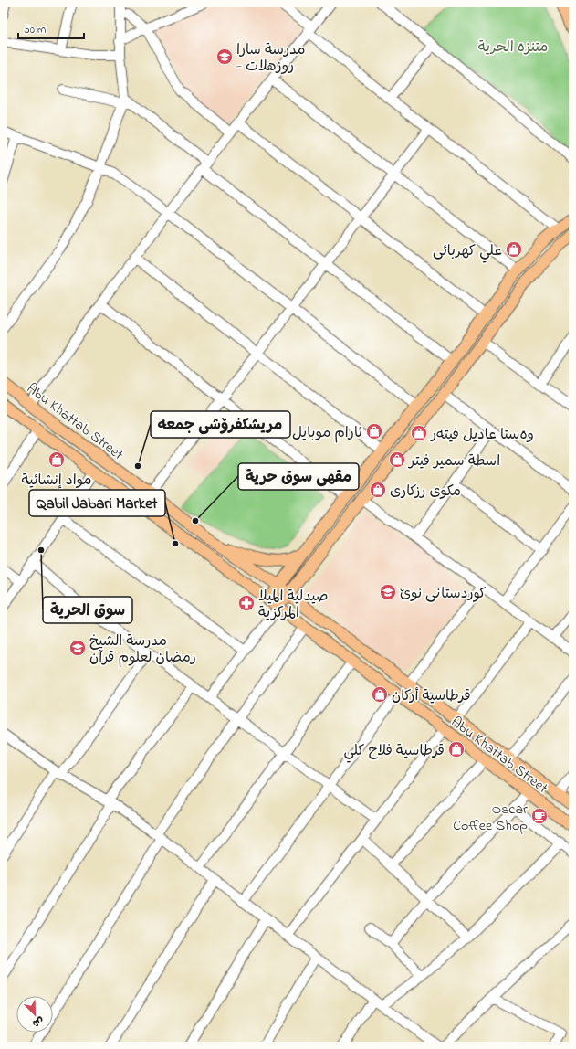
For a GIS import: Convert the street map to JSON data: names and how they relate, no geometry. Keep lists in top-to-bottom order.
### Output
{
  "streets": {
    "main road": ["Abu Khattab Street"]
  },
  "parks": ["متنزه الحرية"],
  "places": {
    "school or university": ["مدرسة سارا - روزهلات", "کوردستانی نوێ", "مدرسة الشيخ رمضان لعلوم قرآن"],
    "shop": [
      "علي كهربائى",
      "ئارام موبايل",
      "وەستا عادیل فیتەر",
      "مواد إنشائية",
      "اسطة سمير فيتر",
      "مكوى رزكارى",
      "قرطاسية أركان",
      "قرطاسية فلاح كلي"
    ],
    "other": [
      "مریشکفرۆشی جمعە",
      "مقهى سوق حرية",
      "Qabil Jabari Market",
      "سوق الحرية"
    ],
    "pharmacy": ["صيدلية الميلا المركزية"],
    "cafe": ["Oscar Coffee Shop"]
  },
  "scale_bar": "50 m",
  "north": "bottom right"
}
